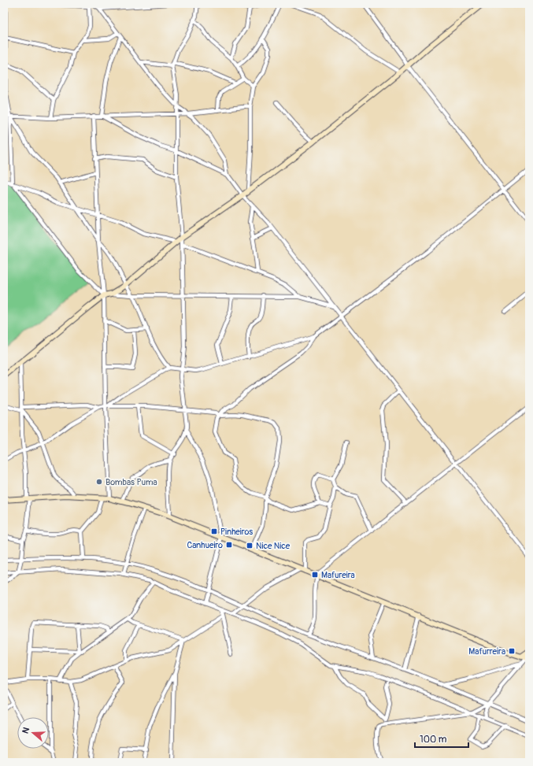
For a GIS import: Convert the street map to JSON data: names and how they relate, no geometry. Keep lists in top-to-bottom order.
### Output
{
  "places": {
    "other": ["Bombas Puma"],
    "transit": [
      "Pinheiros",
      "Canhueiro",
      "Nice Nice",
      "Mafureira",
      "Mafurreira"
    ]
  },
  "scale_bar": "100 m",
  "north": "left"
}
